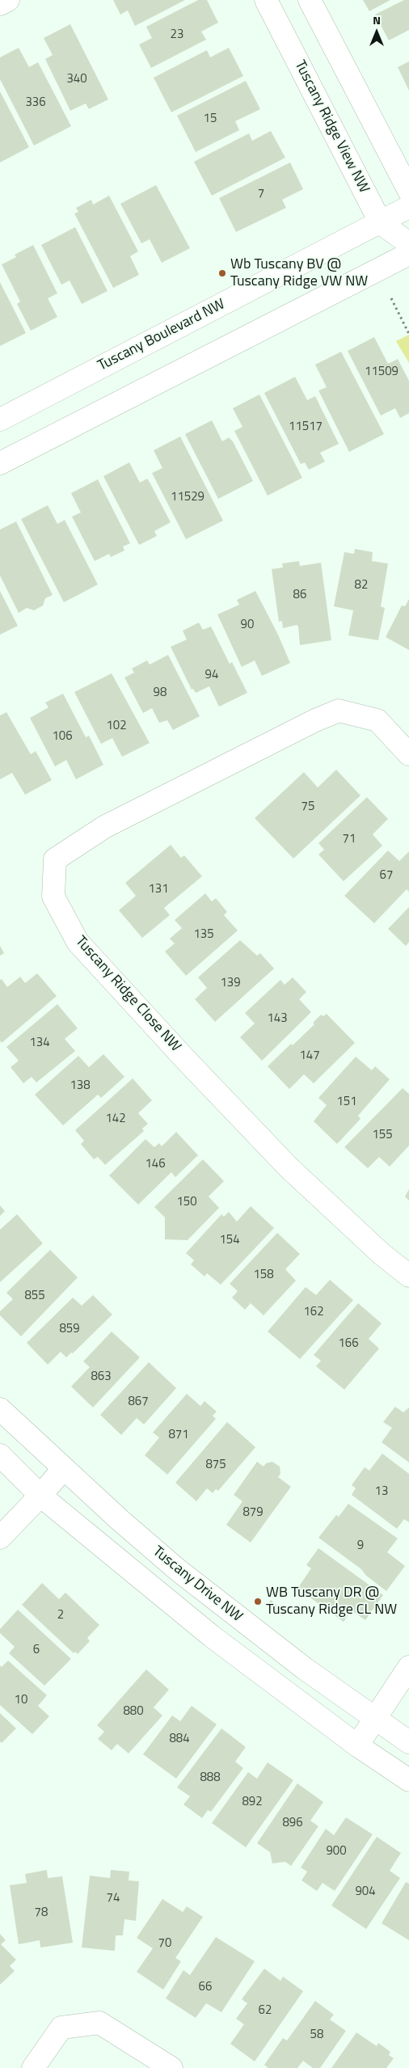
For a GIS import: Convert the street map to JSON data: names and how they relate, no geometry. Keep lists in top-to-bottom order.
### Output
{
  "streets": {
    "street": [
      "Tuscany Ridge View NW",
      "Tuscany Boulevard NW",
      "Tuscany Ridge Close NW",
      "Tuscany Drive NW"
    ]
  },
  "crossings": [
    ["Tuscany Ridge View NW", "Tuscany Boulevard NW"]
  ],
  "places": ["Wb Tuscany BV @ Tuscany Ridge VW NW", "WB Tuscany DR @ Tuscany Ridge CL NW"],
  "house_numbers": [
    "23",
    "340",
    "336",
    "15",
    "7",
    "11509",
    "11517",
    "11529",
    "82",
    "86",
    "90",
    "94",
    "98",
    "102",
    "106",
    "75",
    "71",
    "67",
    "131",
    "135",
    "139",
    "143",
    "134",
    "147",
    "138",
    "151",
    "142",
    "155",
    "146",
    "150",
    "154",
    "158",
    "855",
    "162",
    "859",
    "166",
    "863",
    "867",
    "871",
    "875",
    "13",
    "879",
    "9",
    "2",
    "6",
    "10",
    "880",
    "884",
    "888",
    "892",
    "896",
    "900",
    "904",
    "74",
    "78",
    "70",
    "66",
    "62",
    "58"
  ],
  "north": "top"
}
